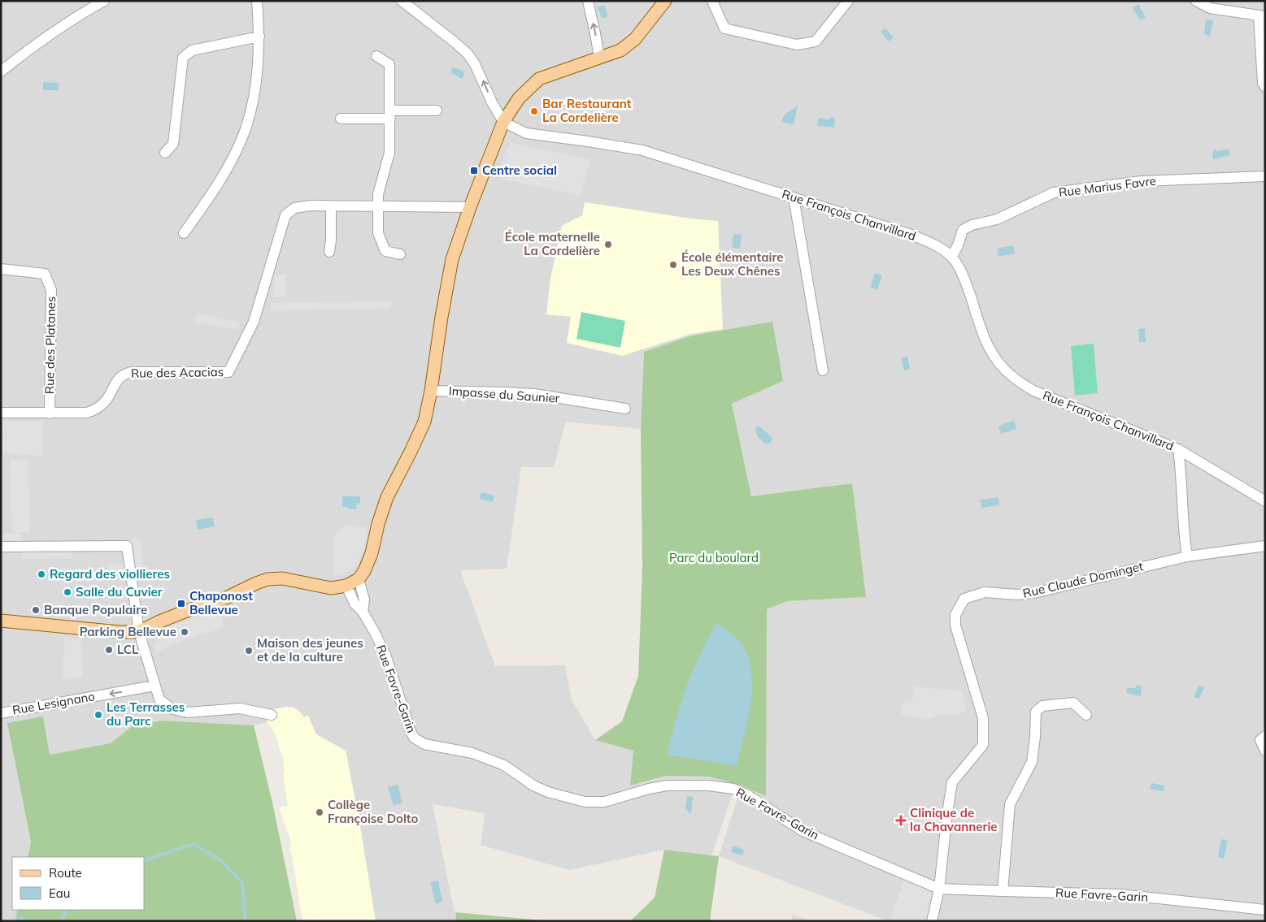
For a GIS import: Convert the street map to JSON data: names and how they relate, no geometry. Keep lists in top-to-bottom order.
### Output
{
  "streets": {
    "street": [
      "Rue Marius Favre",
      "Rue François Chanvillard",
      "Rue des Platanes",
      "Rue des Acacias",
      "Impasse du Saunier",
      "Rue Claude Dominget",
      "Rue Favre-Garin",
      "Rue Lesignano"
    ]
  },
  "crossings": [
    ["Rue Marius Favre", "Rue François Chanvillard"],
    ["Rue des Platanes", "Rue des Acacias"],
    ["Rue Claude Dominget", "Rue Favre-Garin"]
  ],
  "one_way": ["Rue Lesignano"],
  "parks": ["Parc du boulard"],
  "places": {
    "other": [
      "Bar Restaurant La Cordelière",
      "École maternelle La Cordelière",
      "École élémentaire Les Deux Chênes",
      "Regard des viollieres",
      "Salle du Cuvier",
      "Banque Populaire",
      "Parking Bellevue",
      "LCL",
      "Maison des jeunes et de la culture",
      "Les Terrasses du Parc",
      "Collège Françoise Dolto"
    ],
    "transit": ["Centre social", "Chaponost Bellevue"],
    "health": ["Clinique de la Chavannerie"]
  },
  "legend": ["Route", "Eau"]
}
